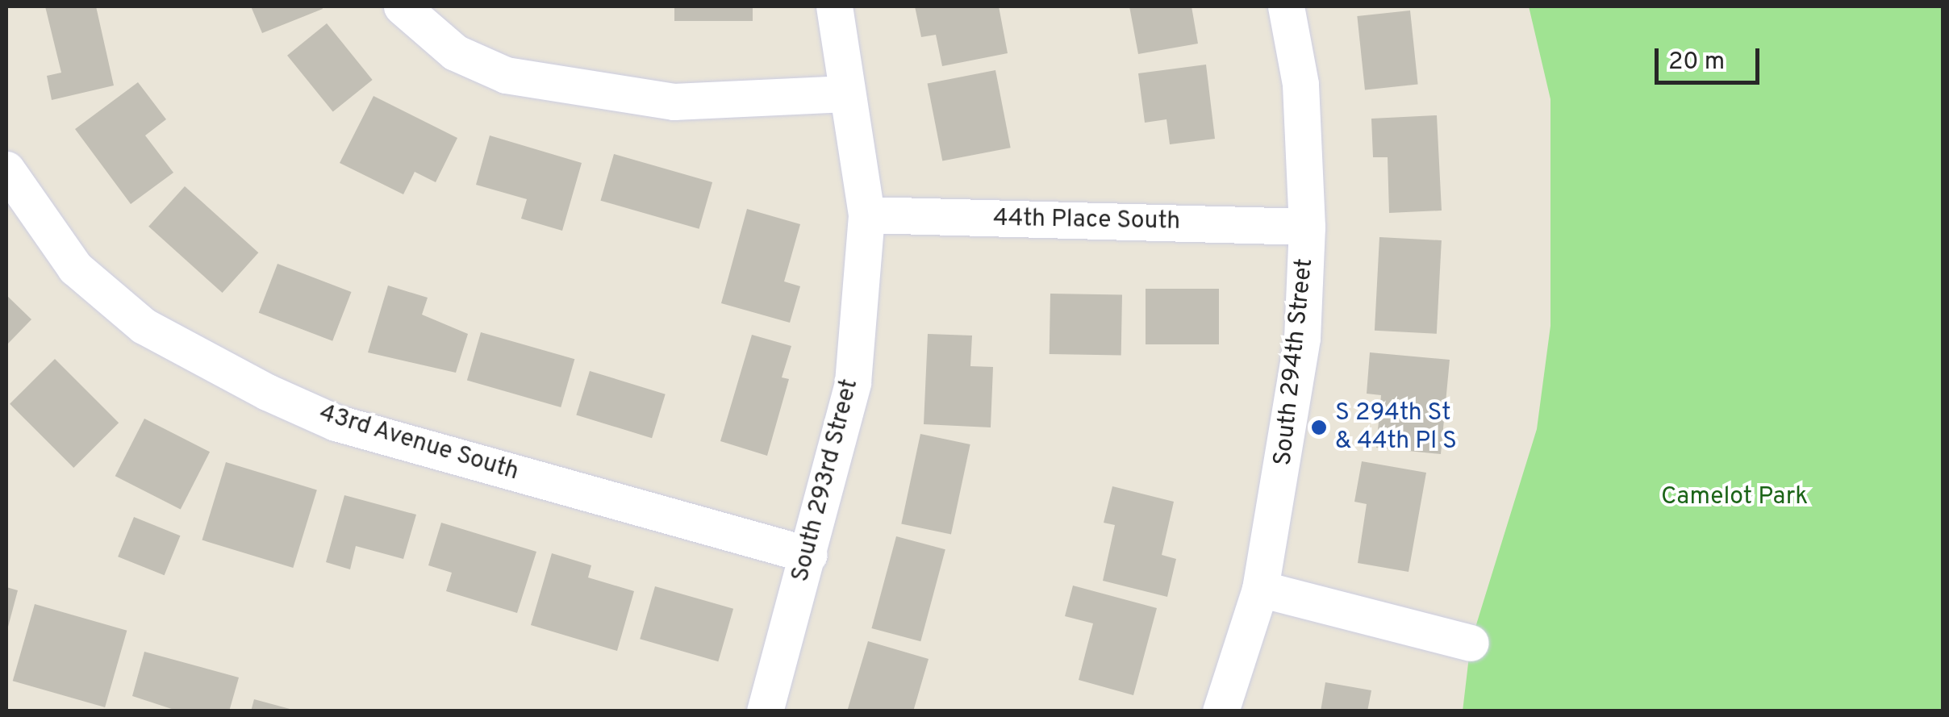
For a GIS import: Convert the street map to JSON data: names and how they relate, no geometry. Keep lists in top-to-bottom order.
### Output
{
  "streets": {
    "street": [
      "44th Place South",
      "South 294th Street",
      "43rd Avenue South",
      "South 293rd Street"
    ]
  },
  "crossings": [
    ["44th Place South", "South 294th Street"],
    ["44th Place South", "South 293rd Street"],
    ["43rd Avenue South", "South 293rd Street"]
  ],
  "parks": ["Camelot Park"],
  "places": ["S 294th St & 44th Pl S"],
  "scale_bar": "20 m"
}
